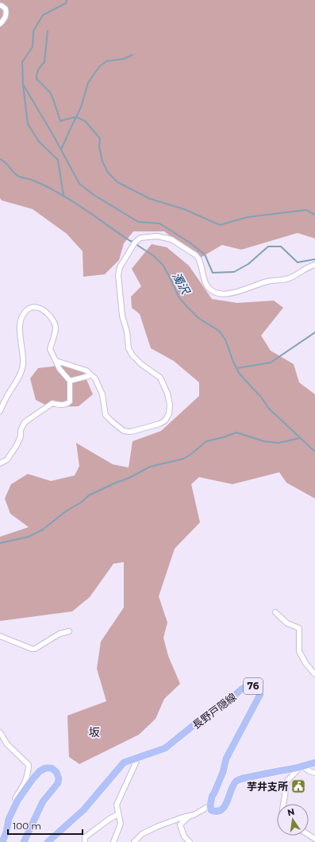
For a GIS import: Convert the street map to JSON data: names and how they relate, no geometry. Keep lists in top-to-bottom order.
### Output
{
  "streets": {
    "main road": ["76", "長野戸隠線"]
  },
  "districts": ["坂"],
  "water": ["濁沢"],
  "places": {
    "public building": ["芋井支所"]
  },
  "scale_bar": "100 m",
  "north": "top"
}
